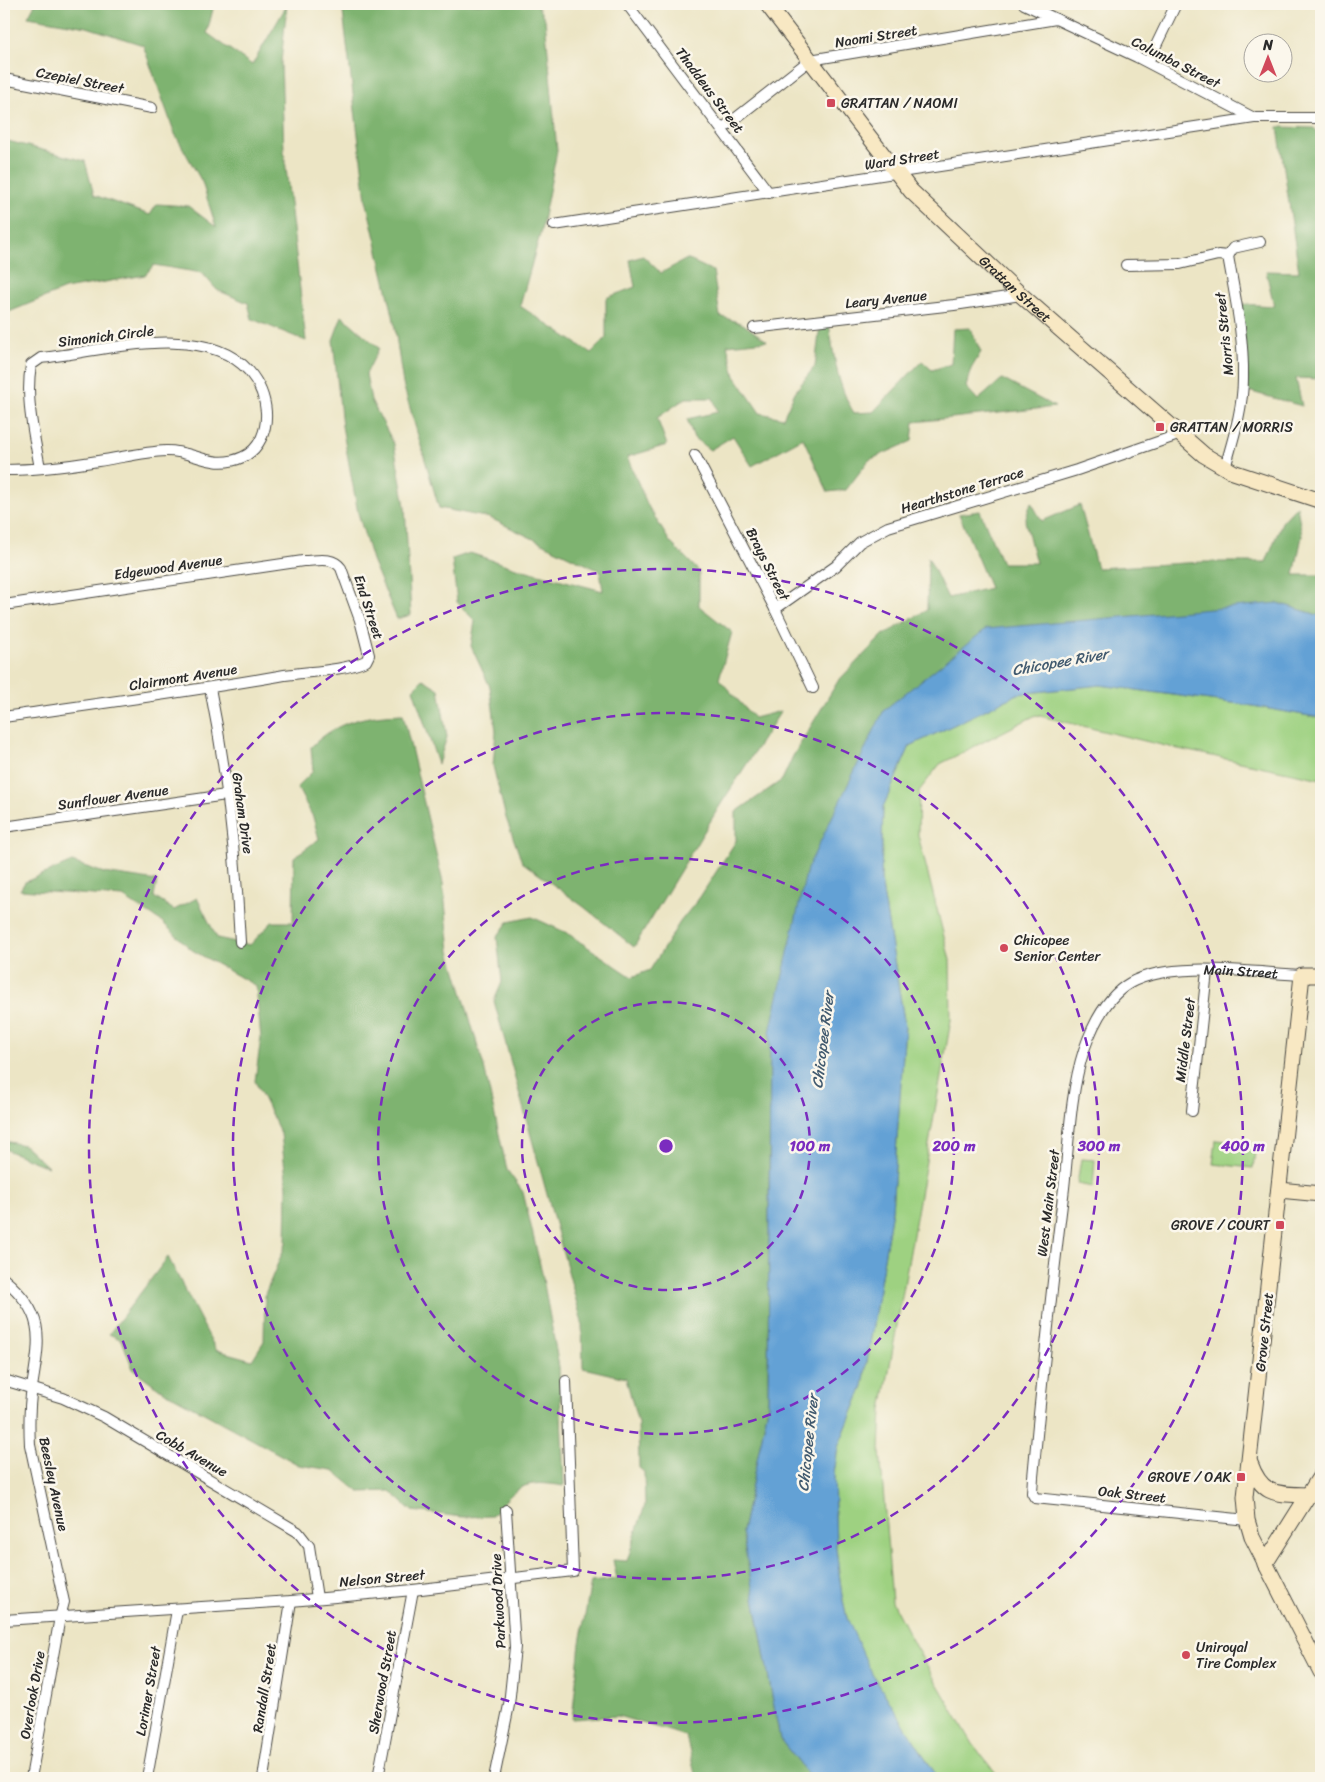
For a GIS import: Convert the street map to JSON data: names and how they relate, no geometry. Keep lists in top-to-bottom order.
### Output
{
  "streets": {
    "main road": ["Grattan Street", "Main Street", "Grove Street"],
    "street": [
      "Naomi Street",
      "Columba Street",
      "Czepiel Street",
      "Thaddeus Street",
      "Ward Street",
      "Leary Avenue",
      "Morris Street",
      "Simonich Circle",
      "Hearthstone Terrace",
      "Brays Street",
      "Edgewood Avenue",
      "End Street",
      "Clairmont Avenue",
      "Sunflower Avenue",
      "Graham Drive",
      "Middle Street",
      "West Main Street",
      "Cobb Avenue",
      "Beesley Avenue",
      "Oak Street",
      "Nelson Street",
      "Parkwood Drive",
      "Sherwood Street",
      "Randall Street",
      "Lorimer Street",
      "Overlook Drive"
    ]
  },
  "crossings": [
    ["Naomi Street", "Columba Street"],
    ["Naomi Street", "Thaddeus Street"],
    ["Naomi Street", "Grattan Street"],
    ["Columba Street", "Ward Street"],
    ["Thaddeus Street", "Ward Street"],
    ["Ward Street", "Grattan Street"],
    ["Grattan Street", "Leary Avenue"],
    ["Grattan Street", "Morris Street"],
    ["Grattan Street", "Hearthstone Terrace"],
    ["Hearthstone Terrace", "Brays Street"],
    ["Edgewood Avenue", "End Street"],
    ["End Street", "Clairmont Avenue"],
    ["Clairmont Avenue", "Graham Drive"],
    ["Sunflower Avenue", "Graham Drive"],
    ["Main Street", "Middle Street"],
    ["Main Street", "West Main Street"],
    ["Main Street", "Grove Street"],
    ["West Main Street", "Oak Street"],
    ["Grove Street", "Oak Street"],
    ["Cobb Avenue", "Beesley Avenue"],
    ["Cobb Avenue", "Nelson Street"],
    ["Beesley Avenue", "Nelson Street"],
    ["Beesley Avenue", "Overlook Drive"],
    ["Nelson Street", "Parkwood Drive"],
    ["Nelson Street", "Sherwood Street"],
    ["Nelson Street", "Randall Street"],
    ["Nelson Street", "Lorimer Street"],
    ["Nelson Street", "Overlook Drive"]
  ],
  "water": ["Chicopee River"],
  "places": {
    "transit": [
      "GRATTAN / NAOMI",
      "GRATTAN / MORRIS",
      "GROVE / COURT",
      "GROVE / OAK"
    ],
    "other": ["Chicopee Senior Center", "Uniroyal Tire Complex"]
  },
  "north": "top",
  "rings": [
    "100 m",
    "200 m",
    "300 m",
    "400 m"
  ]
}
